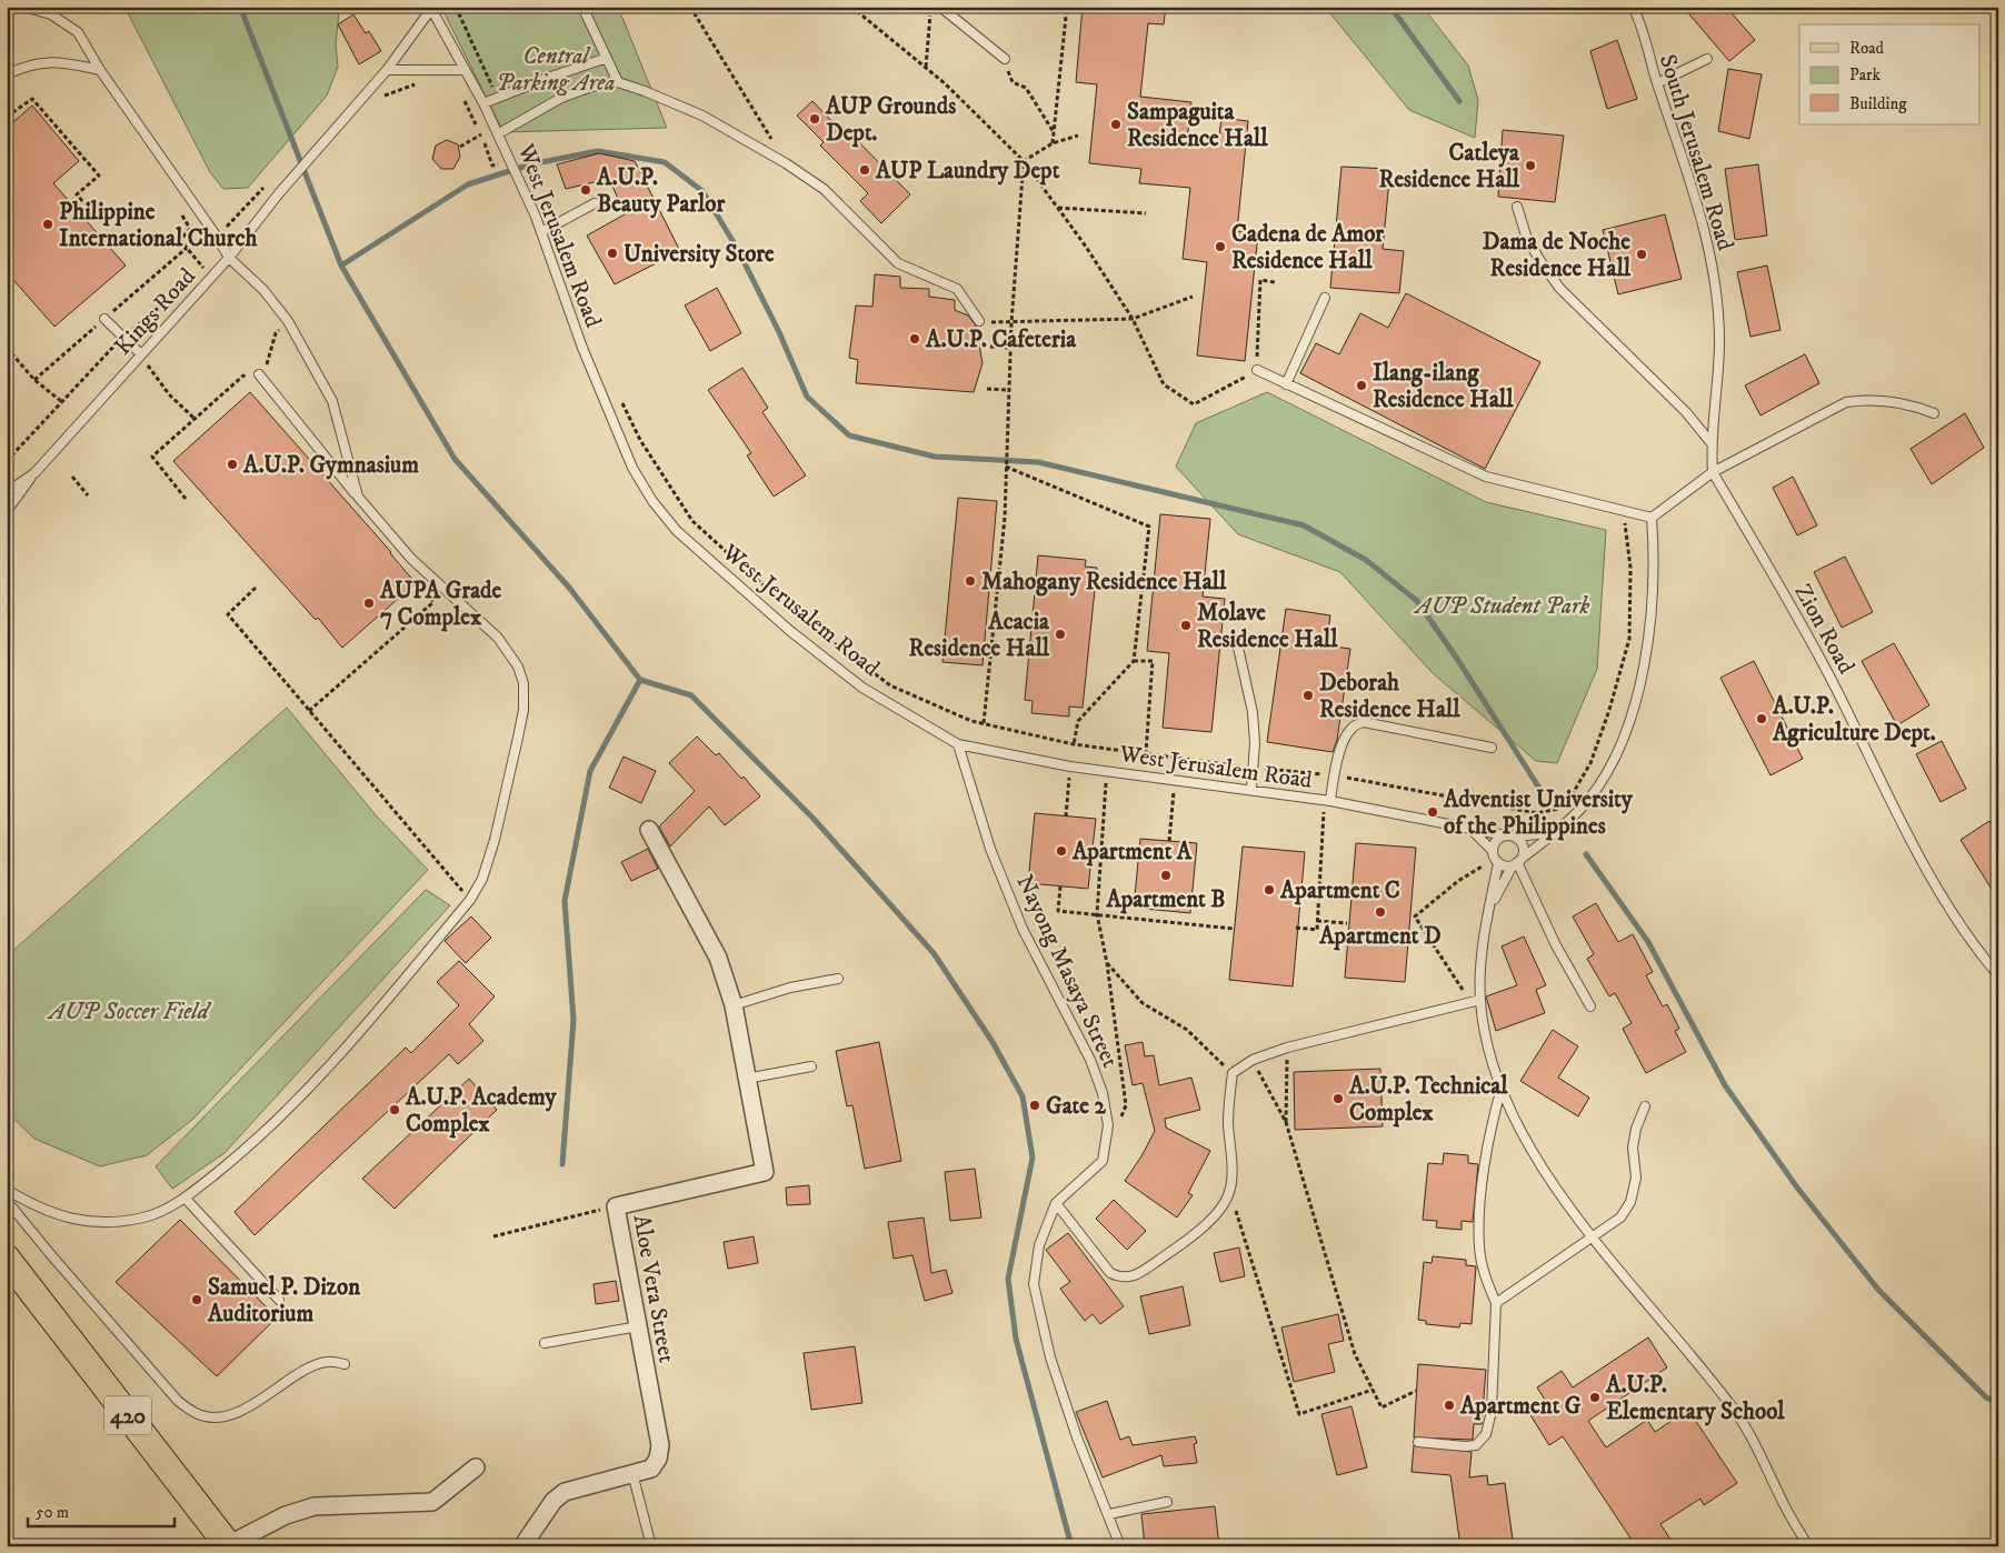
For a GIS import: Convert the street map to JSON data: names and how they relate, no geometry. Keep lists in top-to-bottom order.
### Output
{
  "streets": {
    "main road": ["420"],
    "street": ["Aloe Vera Street"],
    "lane": [
      "South Jerusalem Road",
      "West Jerusalem Road",
      "Kings Road",
      "Zion Road",
      "Nayong Masaya Street"
    ]
  },
  "crossings": [
    ["South Jerusalem Road", "Zion Road"],
    ["West Jerusalem Road", "Kings Road"],
    ["West Jerusalem Road", "Nayong Masaya Street"]
  ],
  "parks": ["Central Parking Area", "AUP Student Park", "AUP Soccer Field"],
  "places": [
    "AUP Grounds Dept.",
    "Sampaguita Residence Hall",
    "Catleya Residence Hall",
    "AUP Laundry Dept",
    "A.U.P. Beauty Parlor",
    "Philippine International Church",
    "Cadena de Amor Residence Hall",
    "University Store",
    "Dama de Noche Residence Hall",
    "A.U.P. Cafeteria",
    "Ilang-ilang Residence Hall",
    "A.U.P. Gymnasium",
    "Mahogany Residence Hall",
    "AUPA Grade 7 Complex",
    "Molave Residence Hall",
    "Acacia Residence Hall",
    "Deborah Residence Hall",
    "A.U.P. Agriculture Dept.",
    "Adventist University of the Philippines",
    "Apartment A",
    "Apartment B",
    "Apartment C",
    "Apartment D",
    "A.U.P. Technical Complex",
    "Gate 2",
    "A.U.P. Academy Complex",
    "Samuel P. Dizon Auditorium",
    "A.U.P. Elementary School",
    "Apartment G"
  ],
  "legend": ["Road", "Park", "Building"],
  "scale_bar": "50 m"
}
